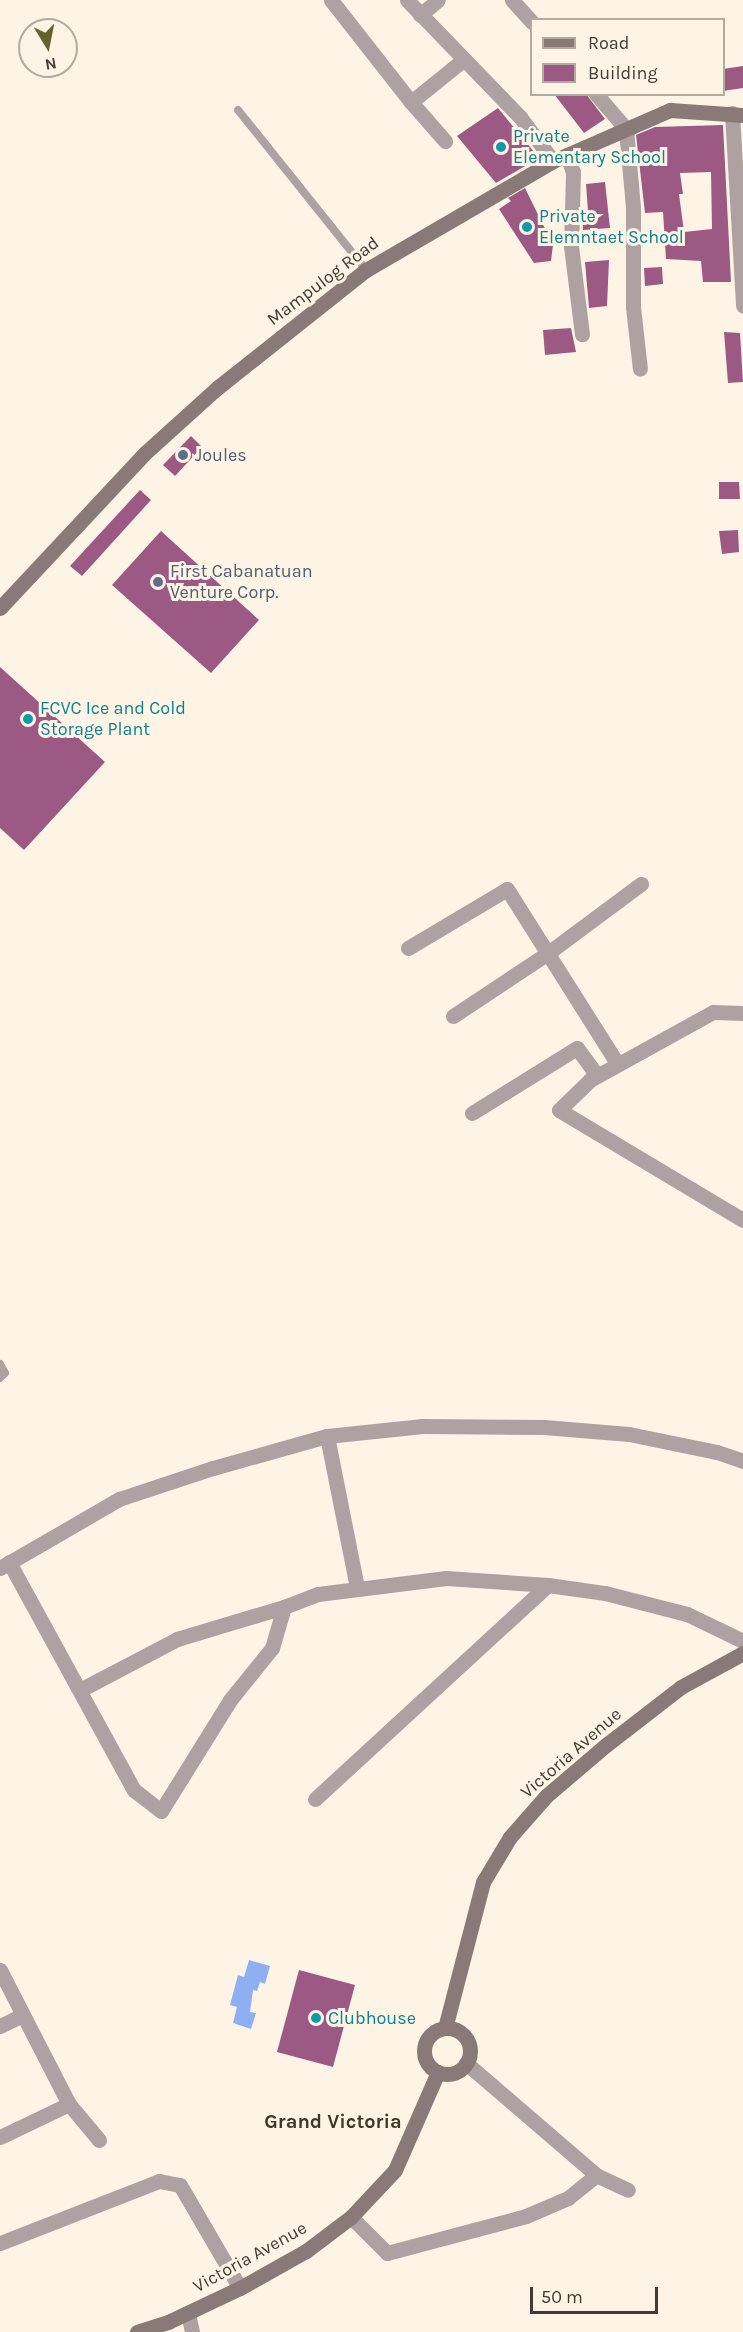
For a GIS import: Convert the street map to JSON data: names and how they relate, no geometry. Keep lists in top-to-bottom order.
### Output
{
  "streets": {
    "street": ["Mampulog Road", "Victoria Avenue"]
  },
  "districts": ["Grand Victoria"],
  "places": [
    "Private Elementary School",
    "Private Elemntaet School",
    "Joules",
    "First Cabanatuan Venture Corp.",
    "FCVC Ice and Cold Storage Plant",
    "Clubhouse"
  ],
  "legend": ["Road", "Building"],
  "scale_bar": "50 m",
  "north": "bottom"
}
